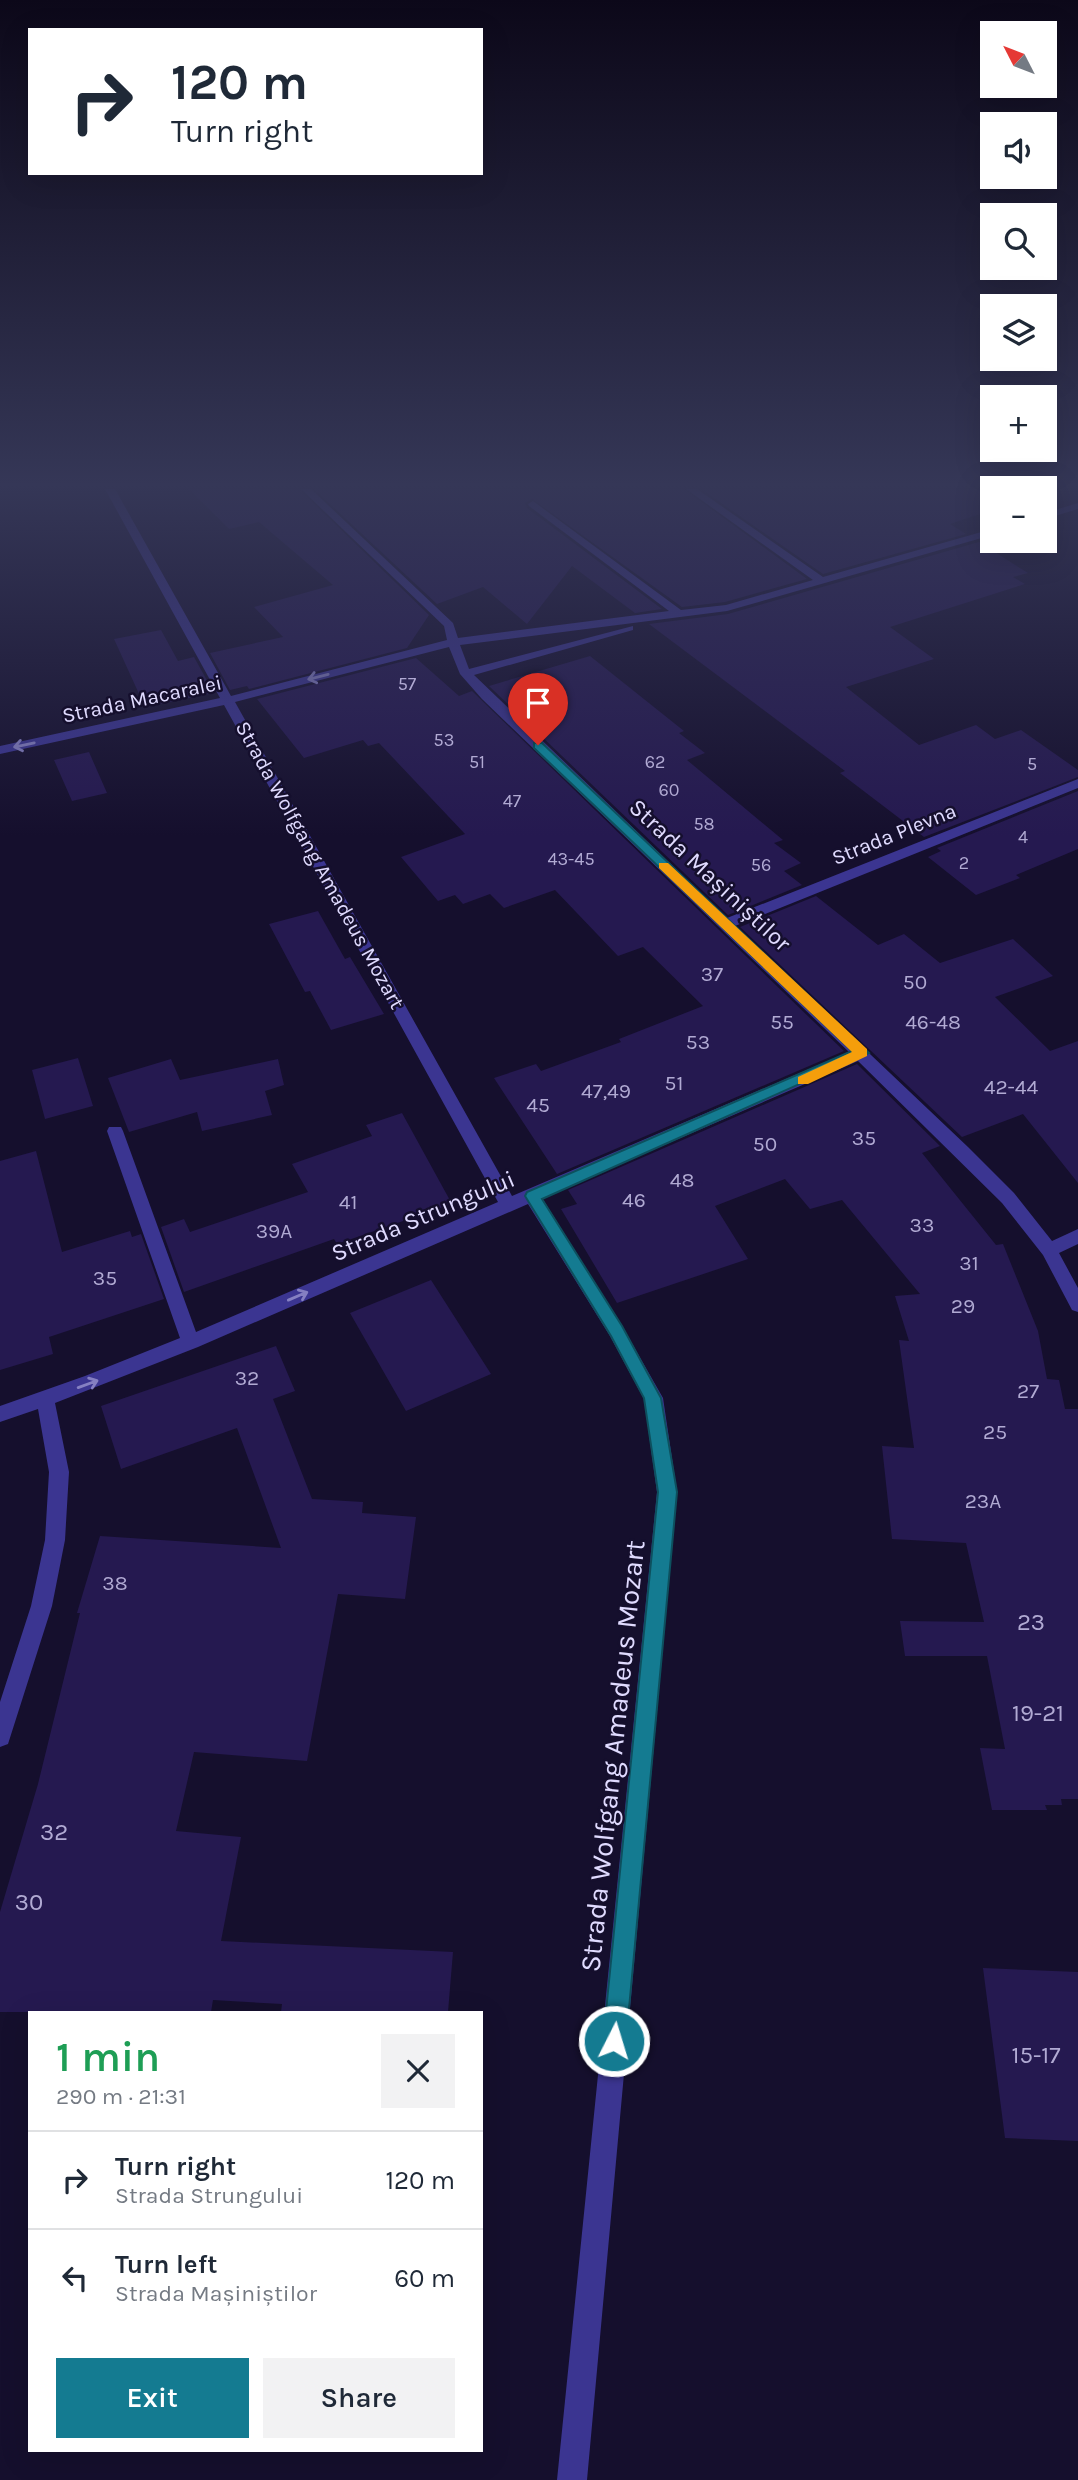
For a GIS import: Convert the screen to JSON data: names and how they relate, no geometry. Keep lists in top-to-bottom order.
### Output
{
  "streets": {
    "street": [
      "Strada Macaralei",
      "Strada Plevna",
      "Strada Wolfgang Amadeus Mozart",
      "Strada Mașiniștilor",
      "Strada Strungului"
    ]
  },
  "crossings": [
    ["Strada Macaralei", "Strada Wolfgang Amadeus Mozart"],
    ["Strada Macaralei", "Strada Mașiniștilor"],
    ["Strada Plevna", "Strada Mașiniștilor"],
    ["Strada Wolfgang Amadeus Mozart", "Strada Strungului"],
    ["Strada Mașiniștilor", "Strada Strungului"]
  ],
  "one_way": ["Strada Macaralei", "Strada Strungului"],
  "house_numbers": [
    "57",
    "53",
    "51",
    "62",
    "5",
    "60",
    "47",
    "58",
    "4",
    "43-45",
    "2",
    "56",
    "37",
    "50",
    "55",
    "46-48",
    "53",
    "51",
    "42-44",
    "47,49",
    "45",
    "35",
    "50",
    "48",
    "46",
    "41",
    "33",
    "39A",
    "31",
    "35",
    "29",
    "32",
    "27",
    "25",
    "23A",
    "38",
    "23",
    "19-21",
    "32",
    "30",
    "15-17"
  ],
  "north": "top left",
  "page": {
    "map_buttons": ["+", "−"],
    "turn": ["120 m", "Turn right"],
    "heading": ["1 min", "290 m · 21:31"],
    "list": [
      {
        "name": "Turn right",
        "note": "Strada Strungului",
        "value": "120 m"
      },
      {
        "name": "Turn left",
        "note": "Strada Mașiniștilor",
        "value": "60 m"
      }
    ],
    "buttons": ["Exit", "Share"]
  }
}
